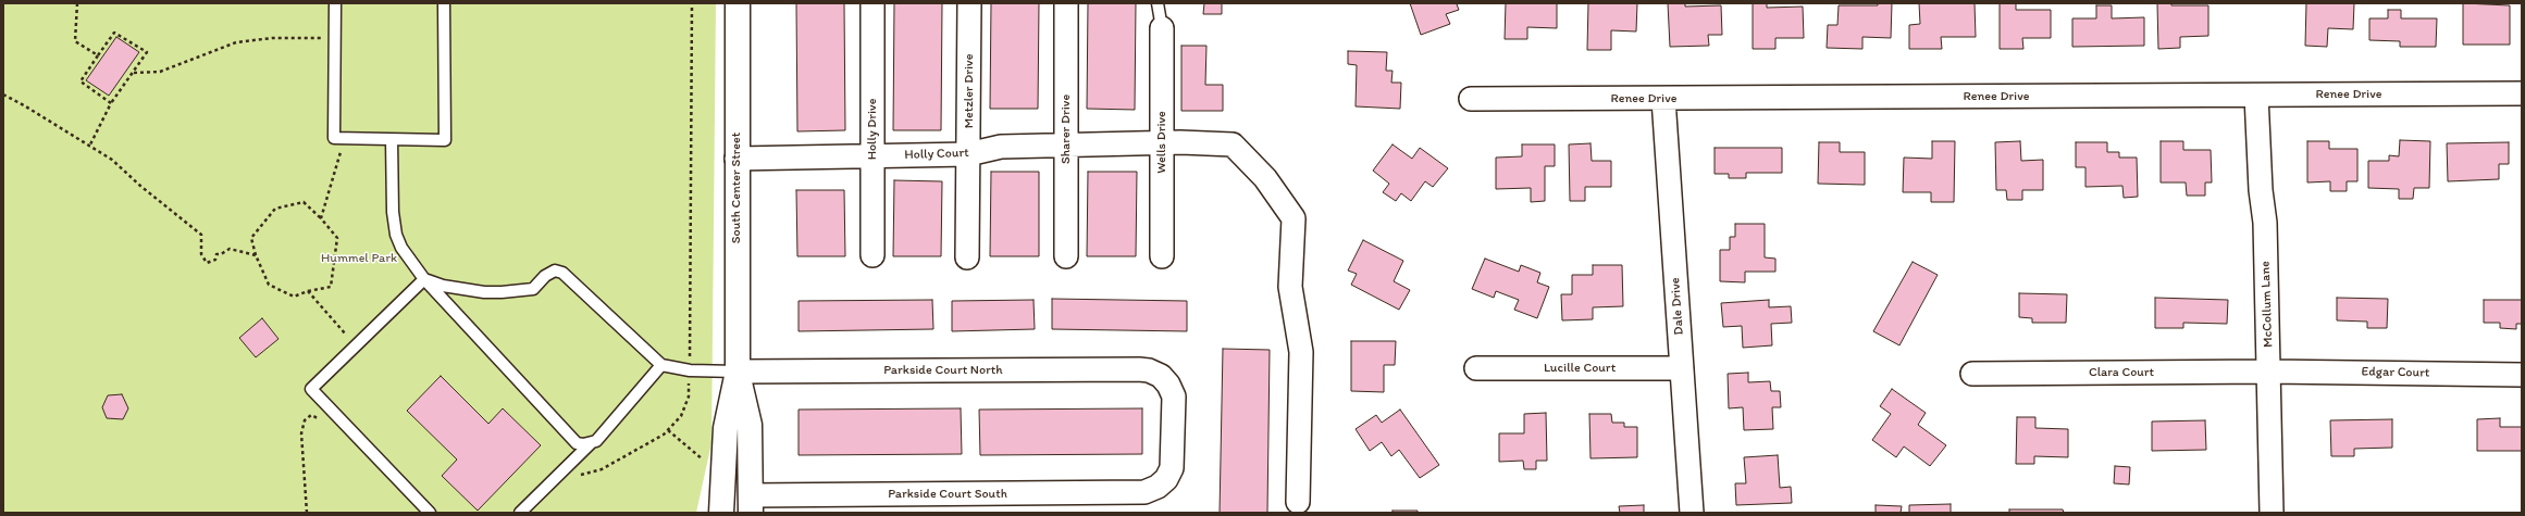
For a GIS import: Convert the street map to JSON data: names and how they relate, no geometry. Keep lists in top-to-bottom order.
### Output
{
  "streets": {
    "main road": ["South Center Street"],
    "street": [
      "Metzler Drive",
      "Renee Drive",
      "Holly Drive",
      "Sharer Drive",
      "Wells Drive",
      "Holly Court",
      "McCollum Lane",
      "Dale Drive",
      "Lucille Court",
      "Parkside Court North",
      "Clara Court",
      "Edgar Court",
      "Parkside Court South"
    ]
  },
  "crossings": [
    ["Metzler Drive", "Holly Court"],
    ["Renee Drive", "McCollum Lane"],
    ["Renee Drive", "Dale Drive"],
    ["Holly Drive", "Holly Court"],
    ["Sharer Drive", "Holly Court"],
    ["Wells Drive", "Holly Court"],
    ["Holly Court", "South Center Street"],
    ["South Center Street", "Parkside Court North"],
    ["South Center Street", "Parkside Court South"],
    ["McCollum Lane", "Clara Court"],
    ["McCollum Lane", "Edgar Court"],
    ["Dale Drive", "Lucille Court"],
    ["Parkside Court North", "Parkside Court South"],
    ["Clara Court", "Edgar Court"]
  ],
  "parks": ["Hummel Park"]
}
